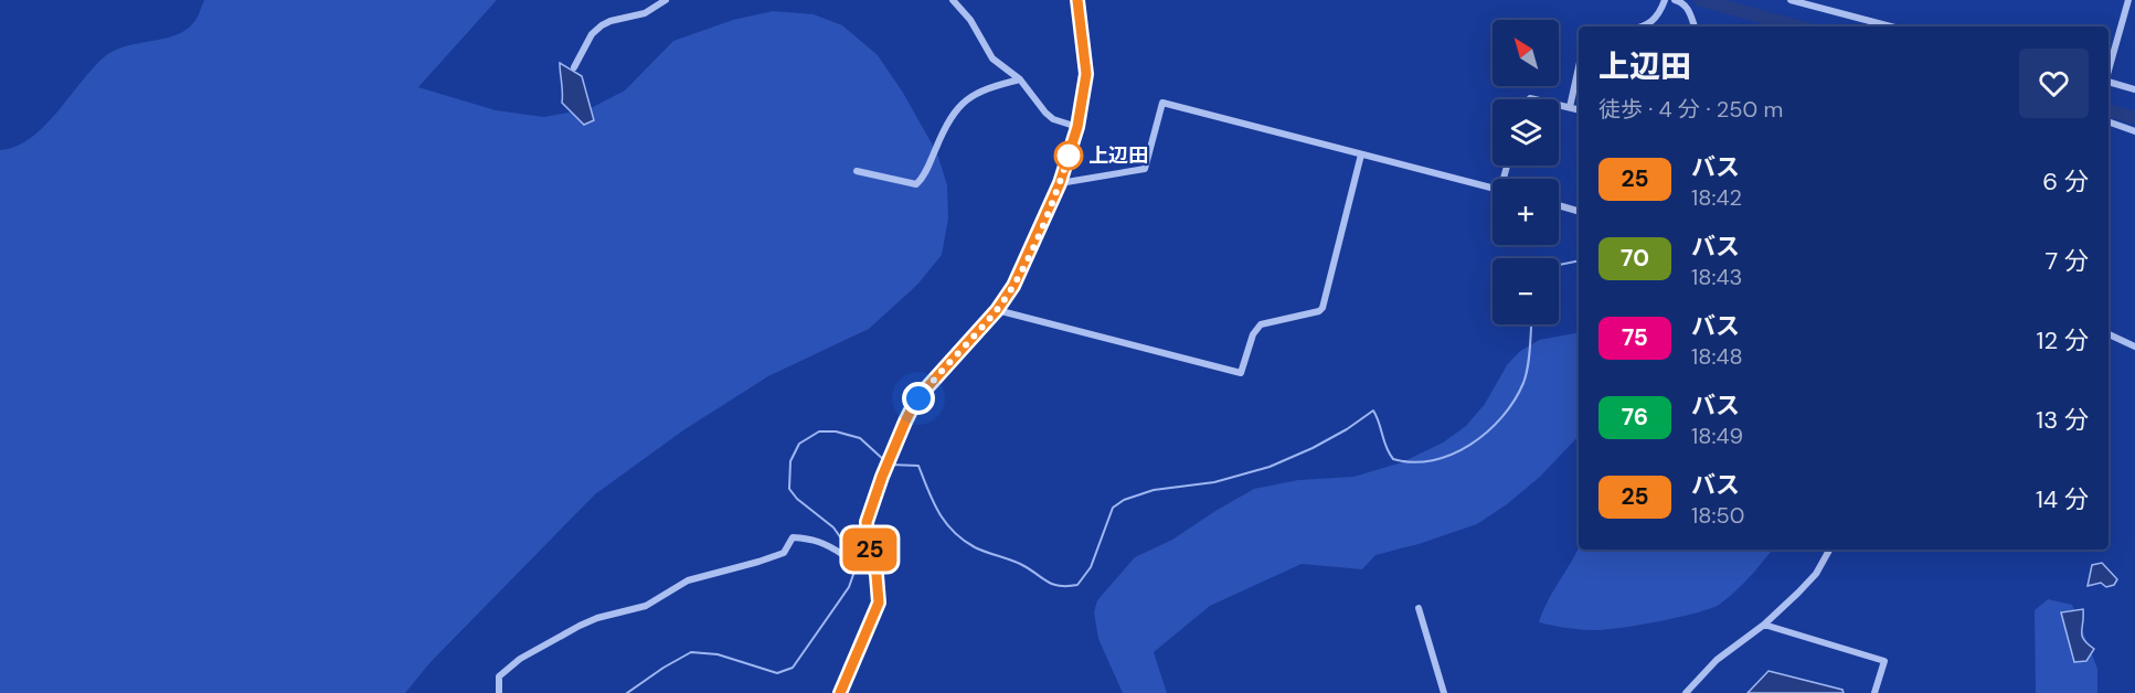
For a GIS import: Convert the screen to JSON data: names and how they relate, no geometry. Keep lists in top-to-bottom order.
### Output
{
  "places": ["上辺田"],
  "lines": ["bus line 25"],
  "north": "top left",
  "page": {
    "on_map": "25",
    "map_buttons": ["+", "−"],
    "heading": ["上辺田", "徒歩 · 4 分 · 250 m"],
    "list": [
      {
        "mark": "25",
        "name": "バス",
        "note": "18:42",
        "value": "6 分"
      },
      {
        "mark": "70",
        "name": "バス",
        "note": "18:43",
        "value": "7 分"
      },
      {
        "mark": "75",
        "name": "バス",
        "note": "18:48",
        "value": "12 分"
      },
      {
        "mark": "76",
        "name": "バス",
        "note": "18:49",
        "value": "13 分"
      },
      {
        "mark": "25",
        "name": "バス",
        "note": "18:50",
        "value": "14 分"
      }
    ]
  }
}
